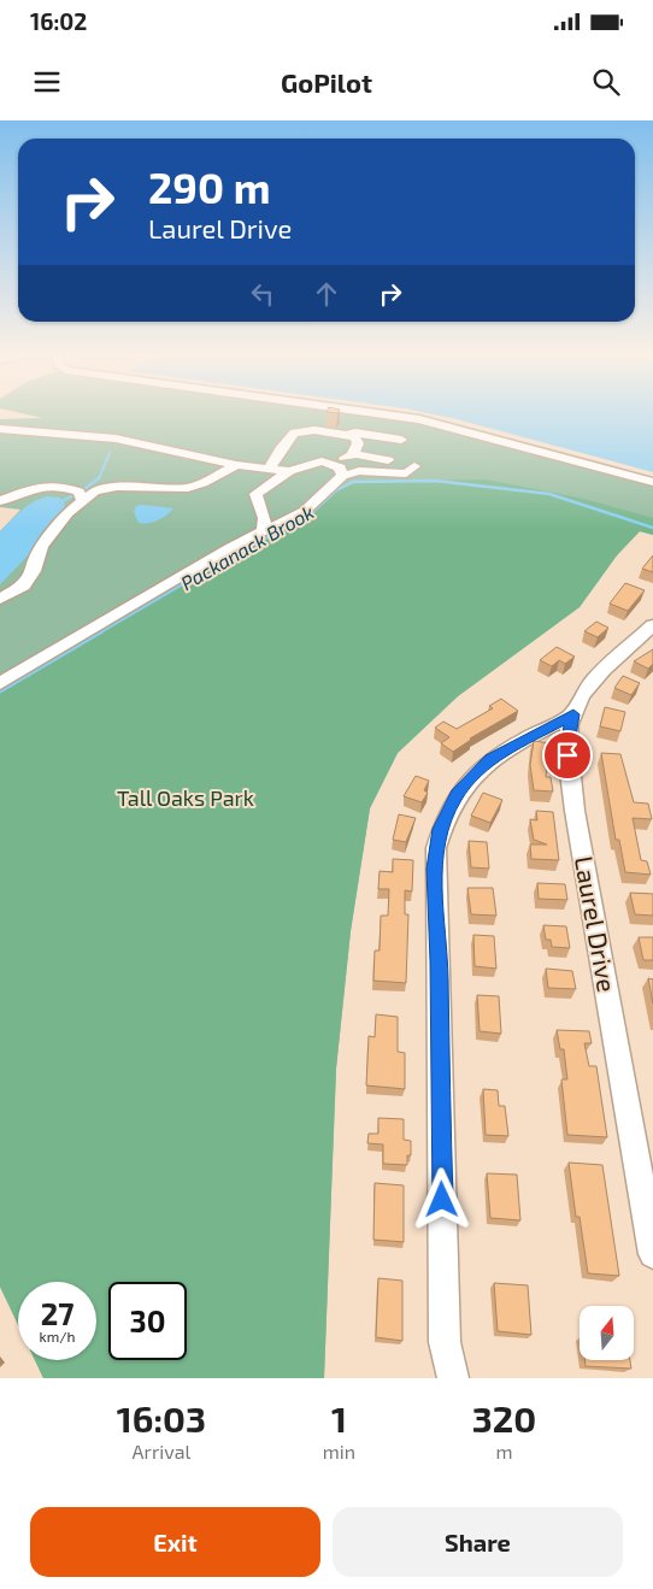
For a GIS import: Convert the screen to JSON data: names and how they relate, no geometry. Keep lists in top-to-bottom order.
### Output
{
  "streets": {
    "street": ["Laurel Drive"]
  },
  "water": ["Packanack Brook"],
  "parks": ["Tall Oaks Park"],
  "north": "top",
  "page": {
    "status": "16:02",
    "header": "GoPilot",
    "turn": ["290 m", "Laurel Drive"],
    "speed": "27 km/h",
    "limit": "30",
    "eta": [
      "16:03",
      "Arrival",
      "1",
      "min",
      "320",
      "m"
    ],
    "buttons": ["Exit", "Share"]
  }
}
